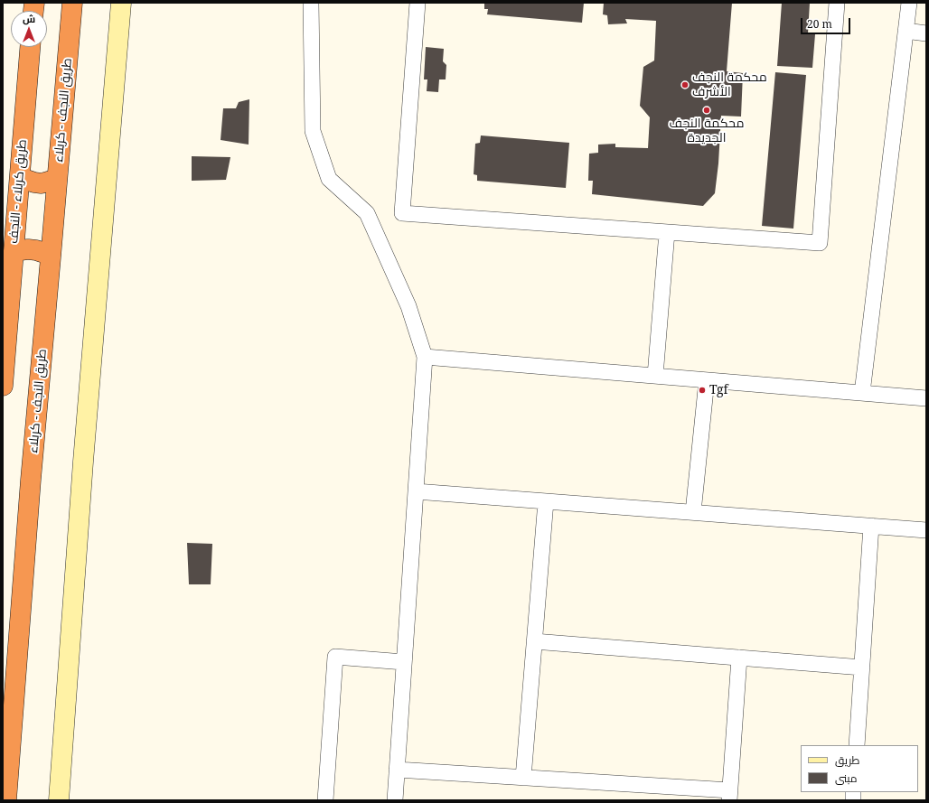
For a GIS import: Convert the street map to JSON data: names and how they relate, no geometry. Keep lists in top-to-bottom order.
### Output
{
  "streets": {
    "highway": ["طريق النجف - کربلاء", "طريق کربلاء - النجف"]
  },
  "places": ["محكمة النجف الأشرف", "محكمة النجف الجديدة", "Tgf"],
  "legend": ["طريق", "مبنى"],
  "scale_bar": "20 m",
  "north": "top"
}
